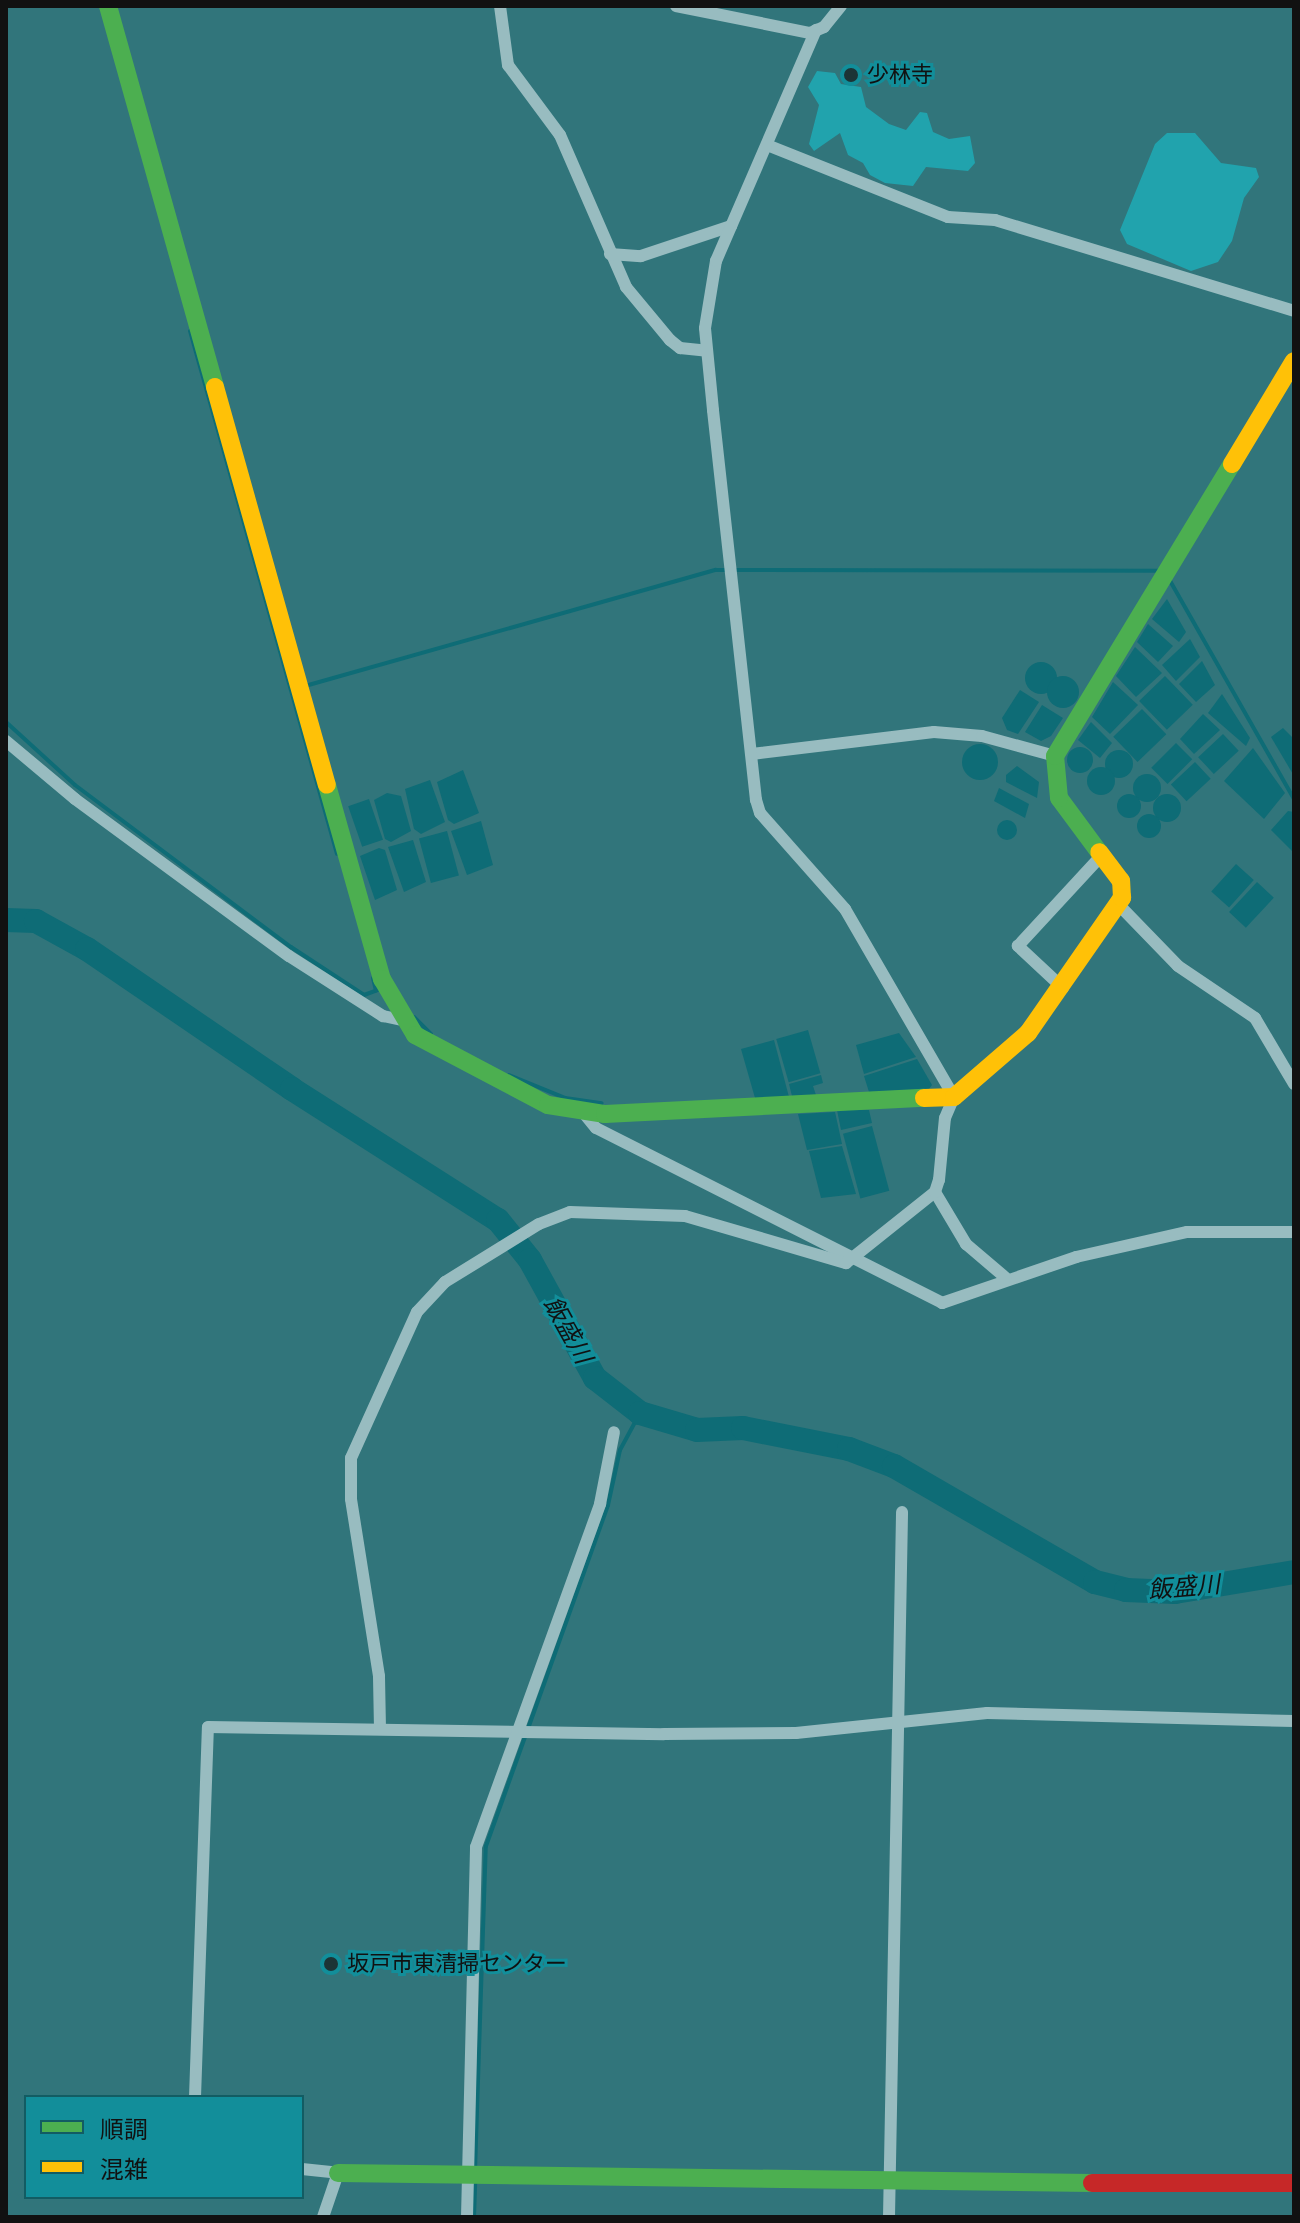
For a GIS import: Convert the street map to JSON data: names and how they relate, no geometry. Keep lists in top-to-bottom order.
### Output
{
  "water": ["飯盛川"],
  "places": ["少林寺", "坂戸市東清掃センター"],
  "legend": ["順調", "混雑"]
}
